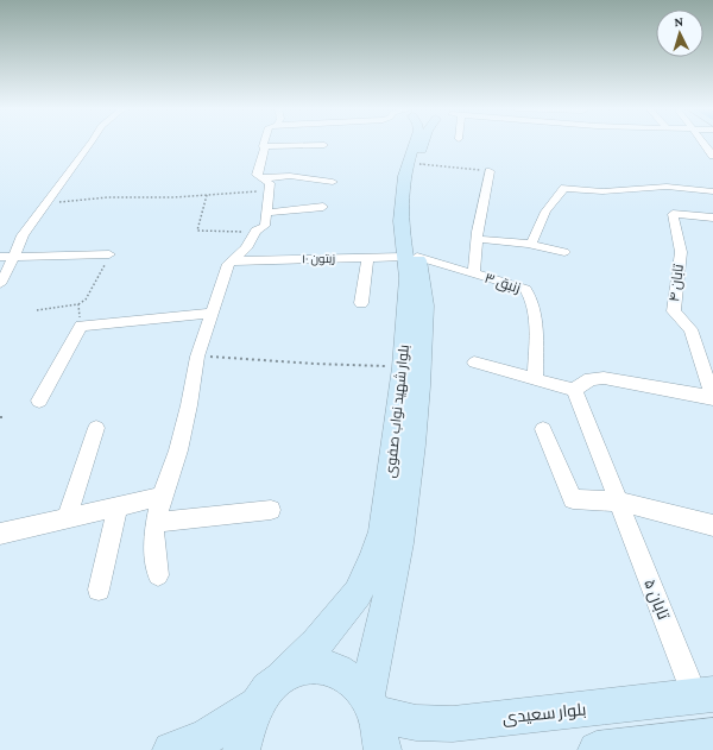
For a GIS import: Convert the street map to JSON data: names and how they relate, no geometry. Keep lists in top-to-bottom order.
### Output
{
  "streets": {
    "main road": ["بلوار شهید نواب صفوی", "بلوار سعیدی"],
    "street": [
      "زیتون ۱۰",
      "زنبق ۳",
      "تابان ۴",
      "تابان ۵"
    ]
  },
  "crossings": [
    ["زیتون ۱۰", "زنبق ۳"],
    ["زیتون ۱۰", "بلوار شهید نواب صفوی"],
    ["زنبق ۳", "بلوار شهید نواب صفوی"],
    ["بلوار شهید نواب صفوی", "بلوار سعیدی"],
    ["تابان ۵", "بلوار سعیدی"]
  ],
  "north": "top"
}
